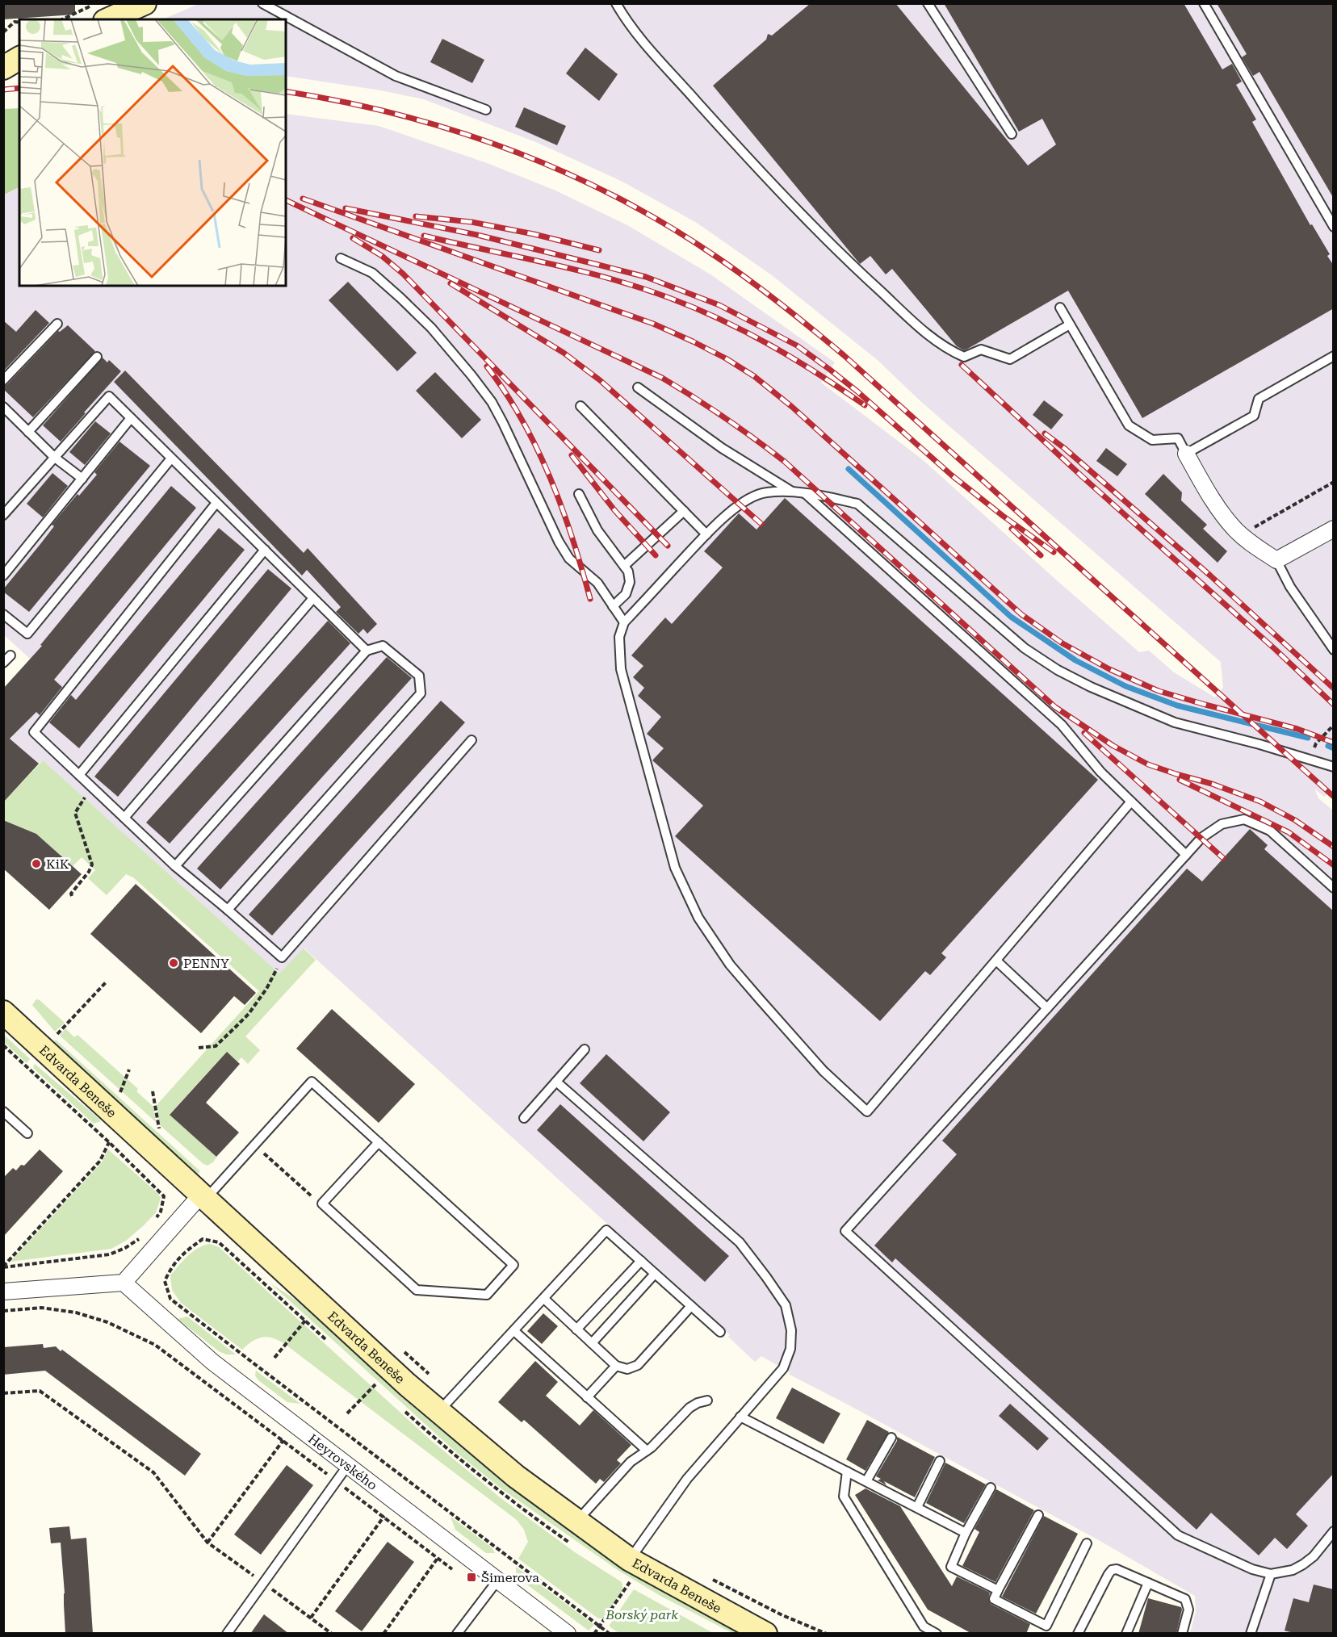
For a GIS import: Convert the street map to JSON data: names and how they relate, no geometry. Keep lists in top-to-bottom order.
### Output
{
  "streets": {
    "street": ["Edvarda Beneše", "Heyrovského"]
  },
  "parks": ["Borský park"],
  "places": {
    "other": ["KiK", "PENNY"],
    "transit": ["Šimerova"]
  }
}
